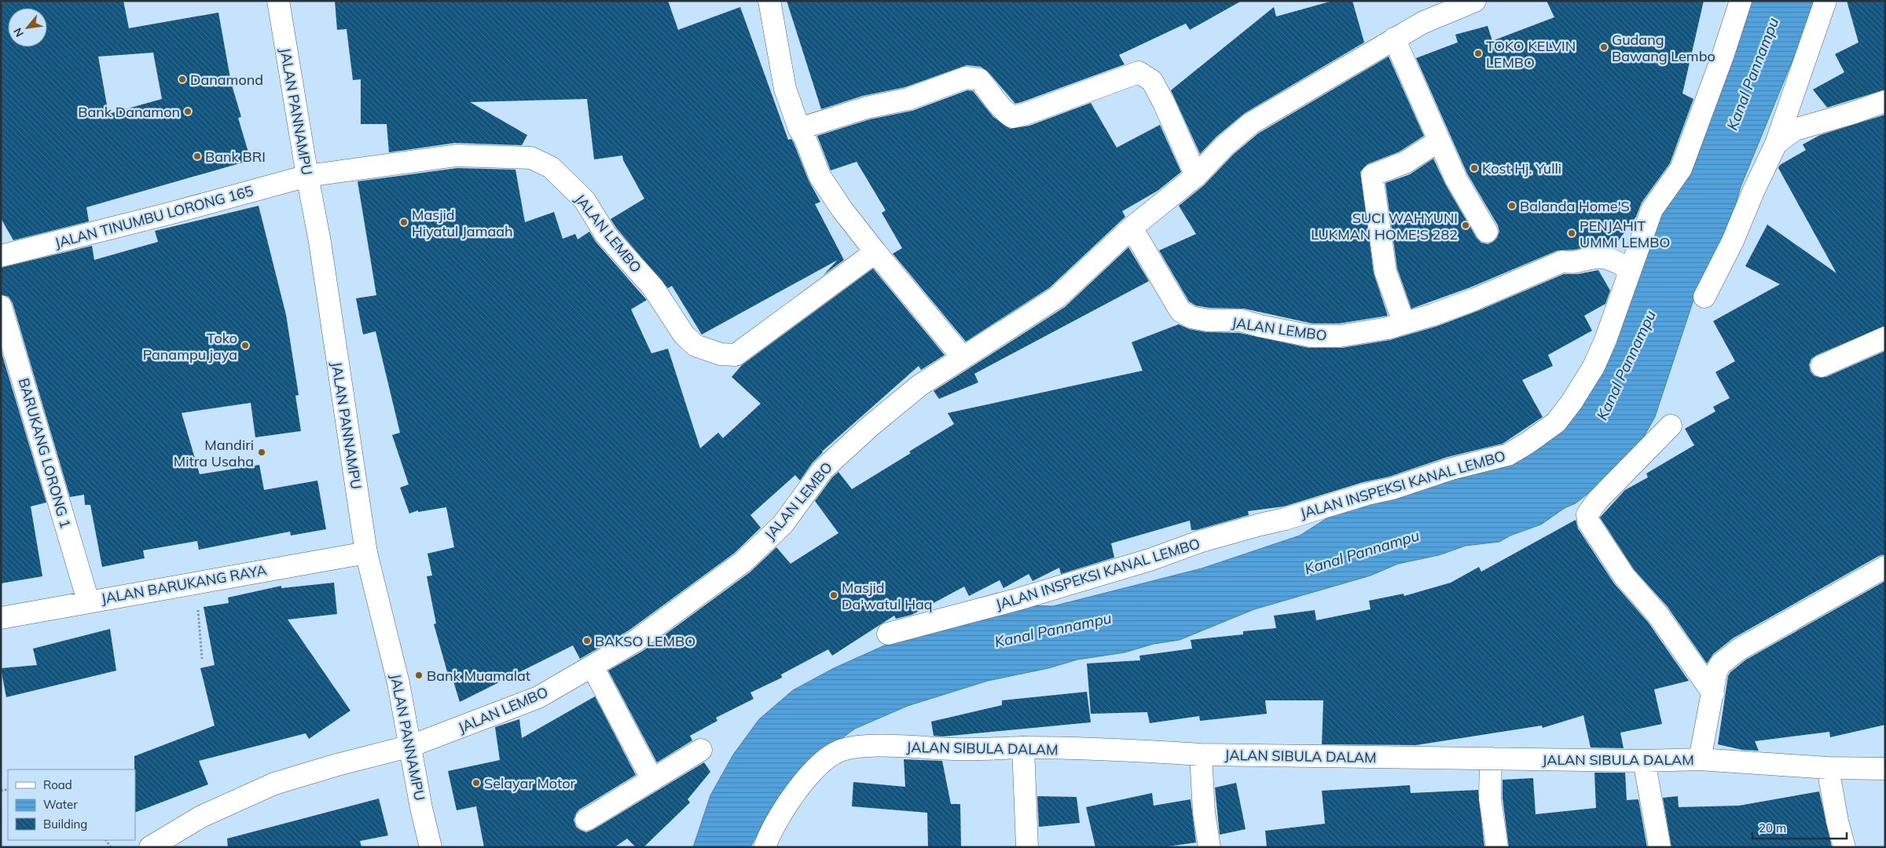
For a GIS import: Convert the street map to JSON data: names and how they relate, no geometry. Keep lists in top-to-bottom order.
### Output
{
  "streets": {
    "street": [
      "JALAN PANNAMPU",
      "JALAN TINUMBU LORONG 165",
      "JALAN LEMBO",
      "BARUKANG LORONG 1",
      "JALAN INSPEKSI KANAL LEMBO",
      "JALAN BARUKANG RAYA",
      "JALAN SIBULA DALAM"
    ]
  },
  "crossings": [
    ["JALAN PANNAMPU", "JALAN TINUMBU LORONG 165"],
    ["JALAN PANNAMPU", "JALAN LEMBO"],
    ["JALAN PANNAMPU", "JALAN BARUKANG RAYA"],
    ["JALAN TINUMBU LORONG 165", "JALAN LEMBO"],
    ["JALAN LEMBO", "JALAN INSPEKSI KANAL LEMBO"],
    ["BARUKANG LORONG 1", "JALAN BARUKANG RAYA"]
  ],
  "water": ["Kanal Pannampu"],
  "places": [
    "Gudang Bawang Lembo",
    "TOKO KELVIN LEMBO",
    "Danamond",
    "Bank Danamon",
    "Bank BRI",
    "Kost Hj. Yulli",
    "Balanda Home'S",
    "Masjid Hiyatul Jamaah",
    "SUCI WAHYUNI LUKMAN HOME'S 282",
    "PENJAHIT UMMI LEMBO",
    "Toko Panampu jaya",
    "Mandiri Mitra Usaha",
    "Masjid Da'watul Haq",
    "BAKSO LEMBO",
    "Bank Muamalat",
    "Selayar Motor"
  ],
  "legend": ["Road", "Water", "Building"],
  "scale_bar": "20 m",
  "north": "bottom left"
}
